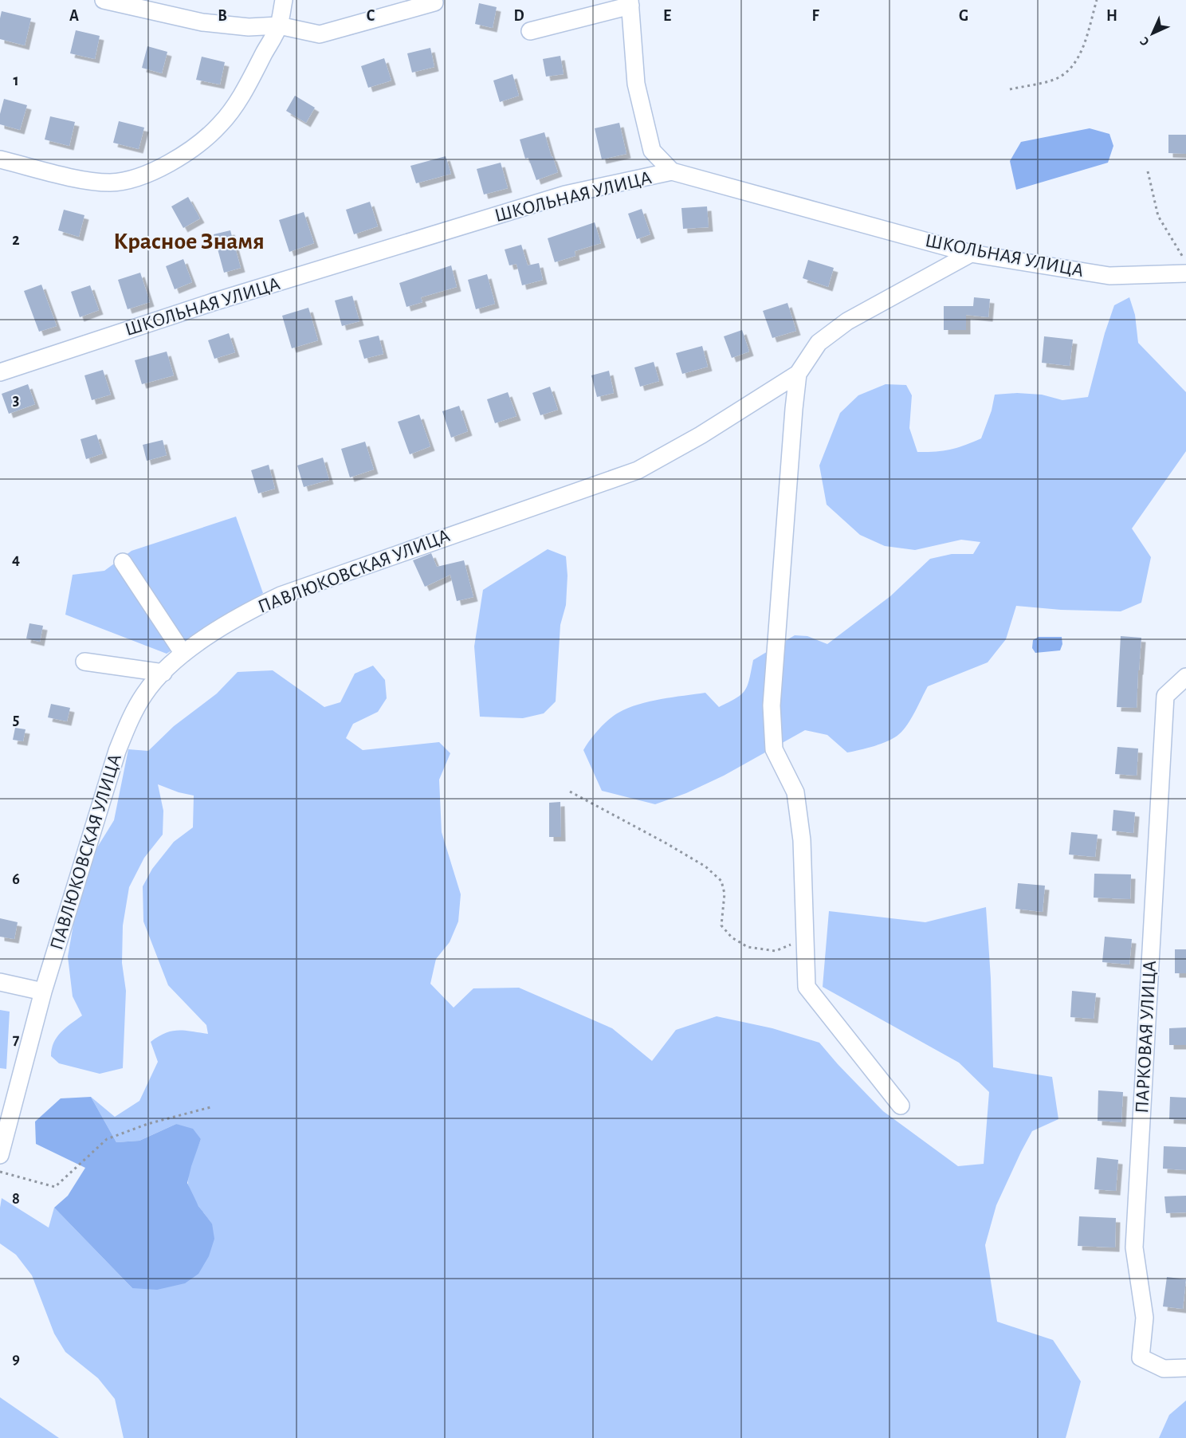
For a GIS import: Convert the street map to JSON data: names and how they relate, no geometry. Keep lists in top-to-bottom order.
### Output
{
  "streets": {
    "street": ["ШКОЛЬНАЯ УЛИЦА", "ПАВЛЮКОВСКАЯ УЛИЦА", "ПАРКОВАЯ УЛИЦА"]
  },
  "crossings": [
    ["ШКОЛЬНАЯ УЛИЦА", "ПАВЛЮКОВСКАЯ УЛИЦА"]
  ],
  "districts": ["Красное Знамя"],
  "north": "bottom left",
  "grid": {
    "columns": [
      "A",
      "B",
      "C",
      "D",
      "E",
      "F",
      "G",
      "H"
    ],
    "rows": [
      "1",
      "2",
      "3",
      "4",
      "5",
      "6",
      "7",
      "8",
      "9"
    ]
  }
}
